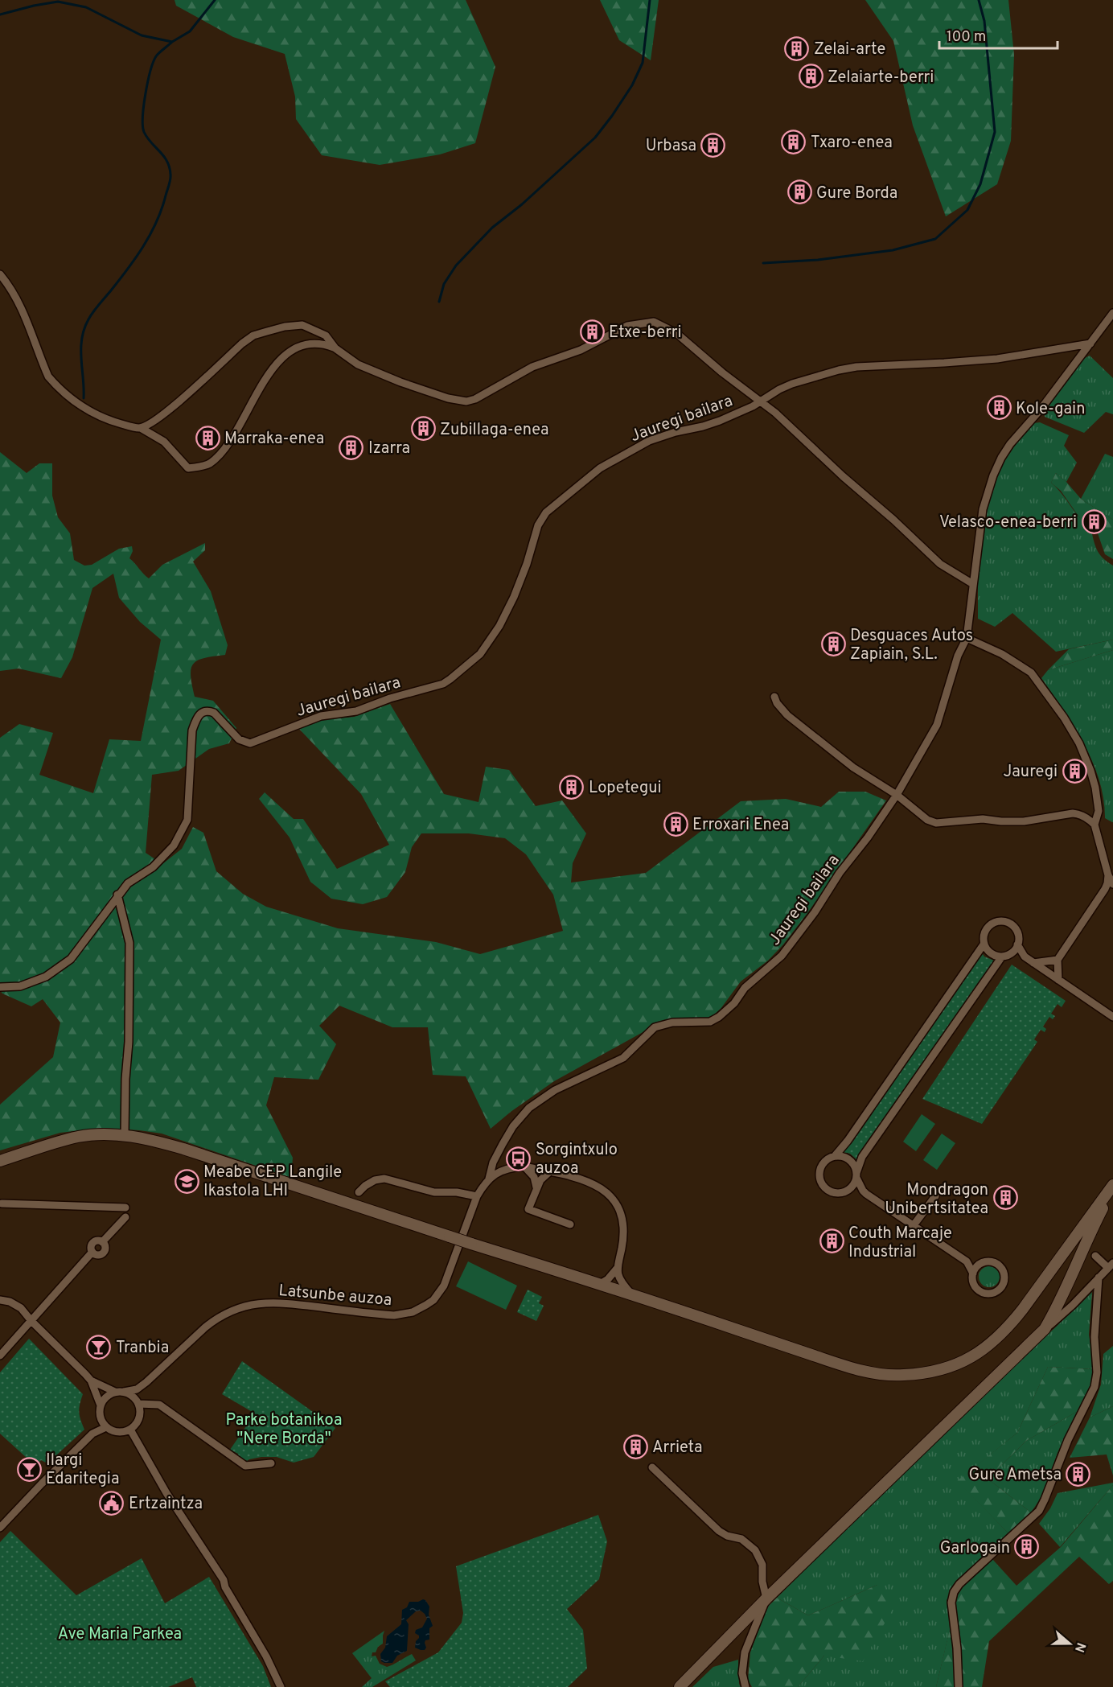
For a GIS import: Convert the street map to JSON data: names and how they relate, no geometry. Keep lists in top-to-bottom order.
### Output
{
  "streets": {
    "street": ["Jauregi bailara", "Latsunbe auzoa"]
  },
  "crossings": [
    ["Jauregi bailara", "Latsunbe auzoa"]
  ],
  "parks": ["Parke botanikoa \"Nere Borda\"", "Ave Maria Parkea"],
  "places": {
    "building": [
      "Zelai-arte",
      "Zelaiarte-berri",
      "Txaro-enea",
      "Urbasa",
      "Gure Borda",
      "Etxe-berri",
      "Kole-gain",
      "Zubillaga-enea",
      "Marraka-enea",
      "Izarra",
      "Velasco-enea-berri",
      "Desguaces Autos Zapiain, S.L.",
      "Jauregi",
      "Lopetegui",
      "Erroxari Enea",
      "Mondragon Unibertsitatea",
      "Couth Marcaje Industrial",
      "Arrieta",
      "Gure Ametsa",
      "Garlogain"
    ],
    "bus stop": ["Sorgintxulo auzoa"],
    "school or university": ["Meabe CEP Langile Ikastola LHI"],
    "bar": ["Tranbia", "Ilargi Edaritegia"],
    "public building": ["Ertzaintza"]
  },
  "scale_bar": "100 m",
  "north": "right"
}
